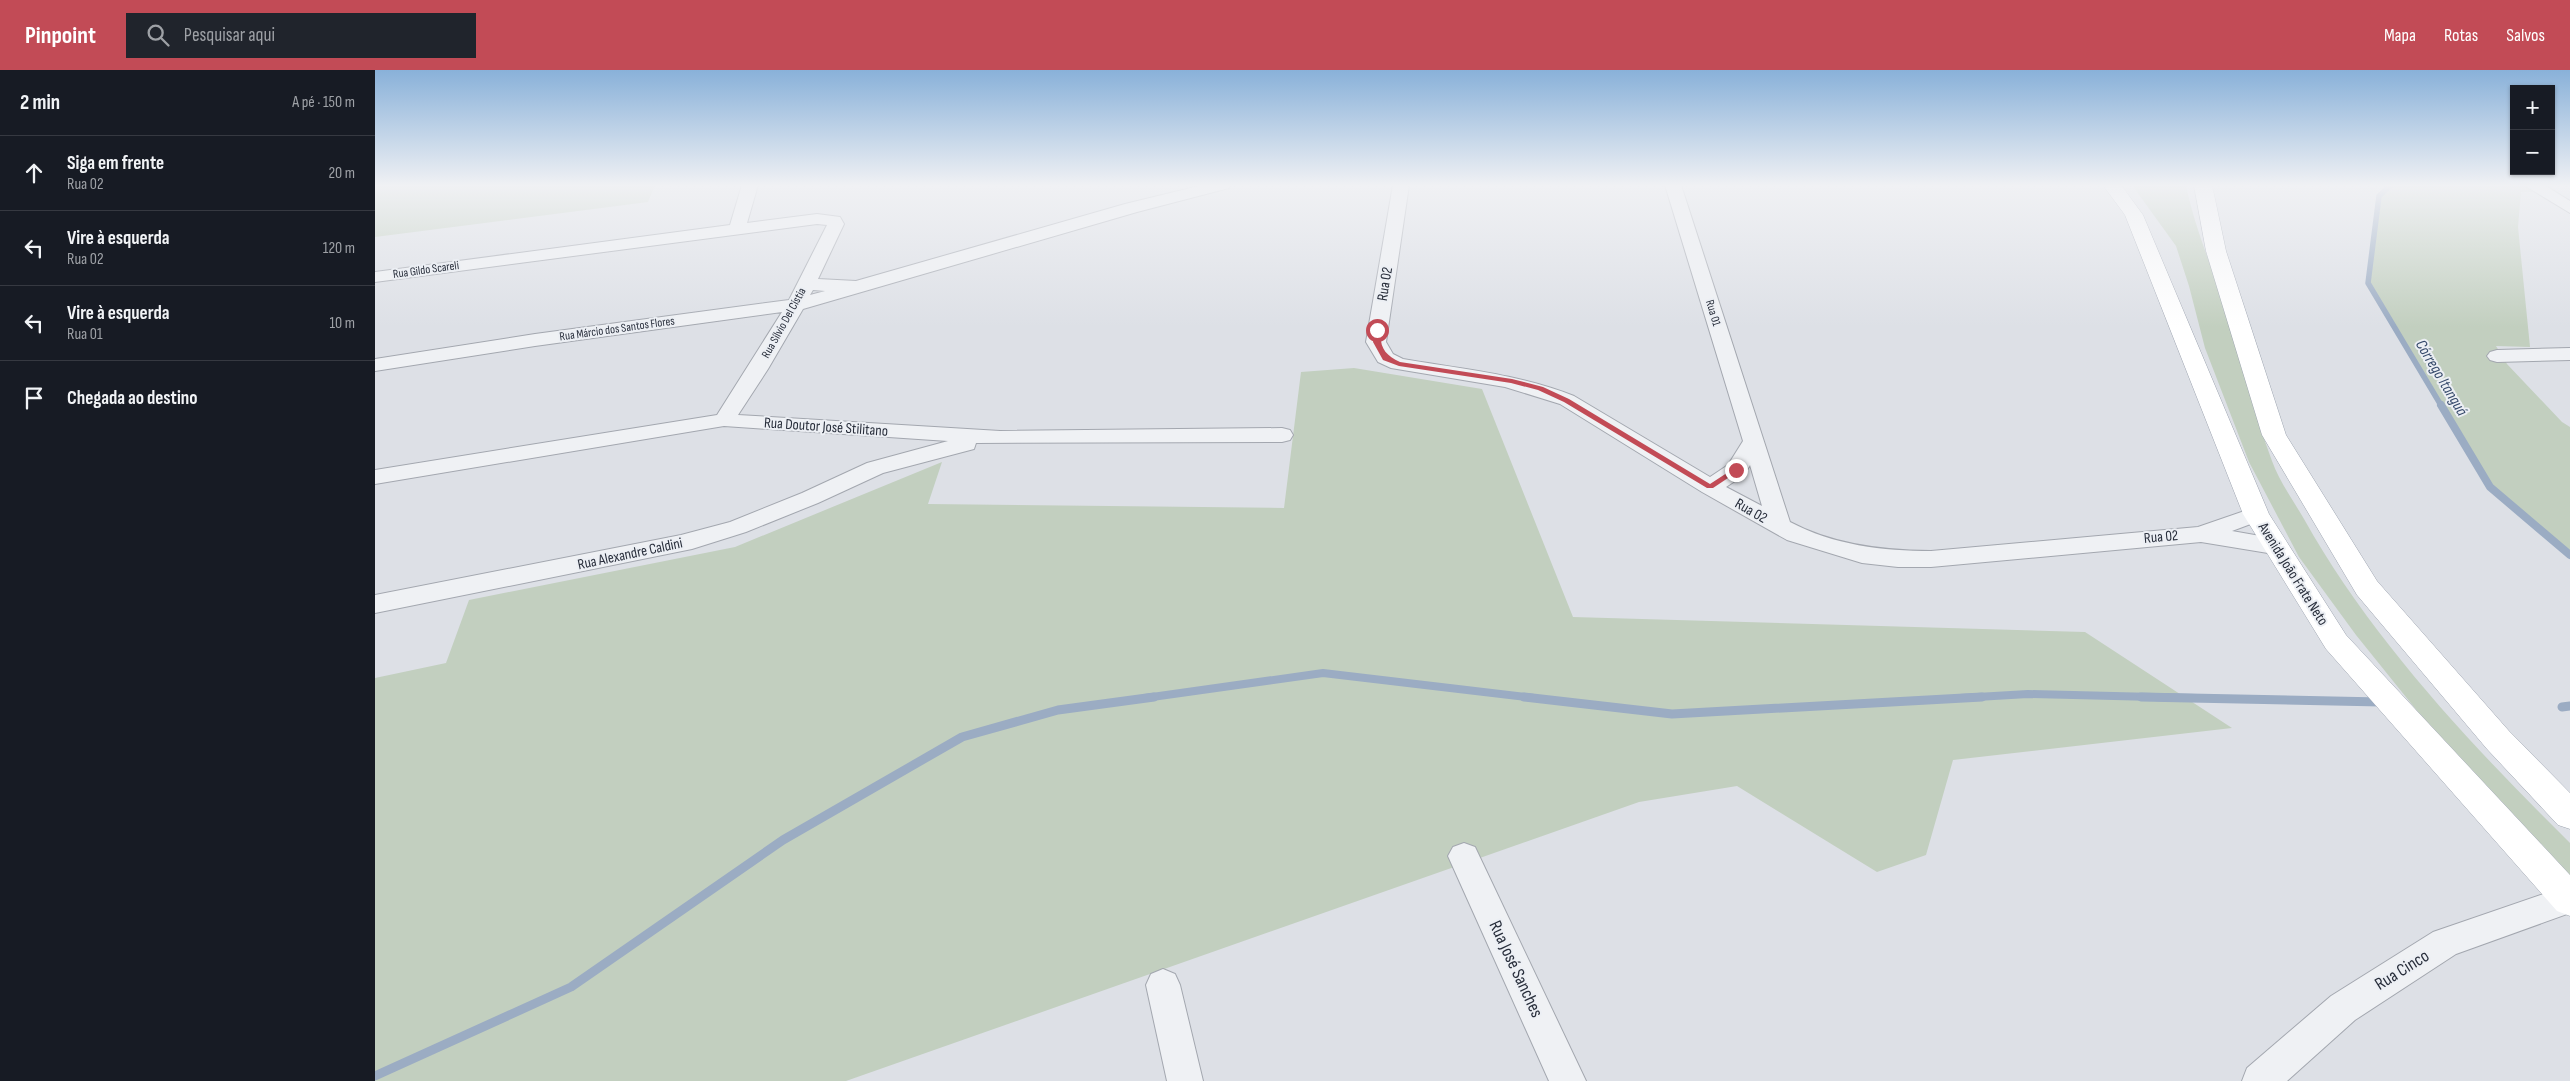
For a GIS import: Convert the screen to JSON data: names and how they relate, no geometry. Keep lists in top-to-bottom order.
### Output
{
  "streets": {
    "main road": ["Avenida João Frate Neto"],
    "street": [
      "Rua Gildo Scareli",
      "Rua 02",
      "Rua 01",
      "Rua Sílvio Del Cístia",
      "Rua Márcio dos Santos Flores",
      "Rua Doutor José Stilitano",
      "Rua Alexandre Caldini",
      "Rua José Sanches",
      "Rua Cinco"
    ]
  },
  "crossings": [
    ["Rua 02", "Rua 01"],
    ["Rua 02", "Avenida João Frate Neto"],
    ["Rua Sílvio Del Cístia", "Rua Márcio dos Santos Flores"],
    ["Rua Sílvio Del Cístia", "Rua Doutor José Stilitano"],
    ["Rua Doutor José Stilitano", "Rua Alexandre Caldini"],
    ["Avenida João Frate Neto", "Rua Cinco"]
  ],
  "water": ["Córrego Itanguá"],
  "page": {
    "header": "Pinpoint",
    "search": "Pesquisar aqui",
    "nav": ["Mapa", "Rotas", "Salvos"],
    "heading": ["2 min", "A pé · 150 m"],
    "map_buttons": ["+", "−"],
    "list": [
      ["Siga em frente", "Rua 02", "20 m"],
      ["Vire à esquerda", "Rua 02", "120 m"],
      ["Vire à esquerda", "Rua 01", "10 m"],
      "Chegada ao destino"
    ]
  }
}
